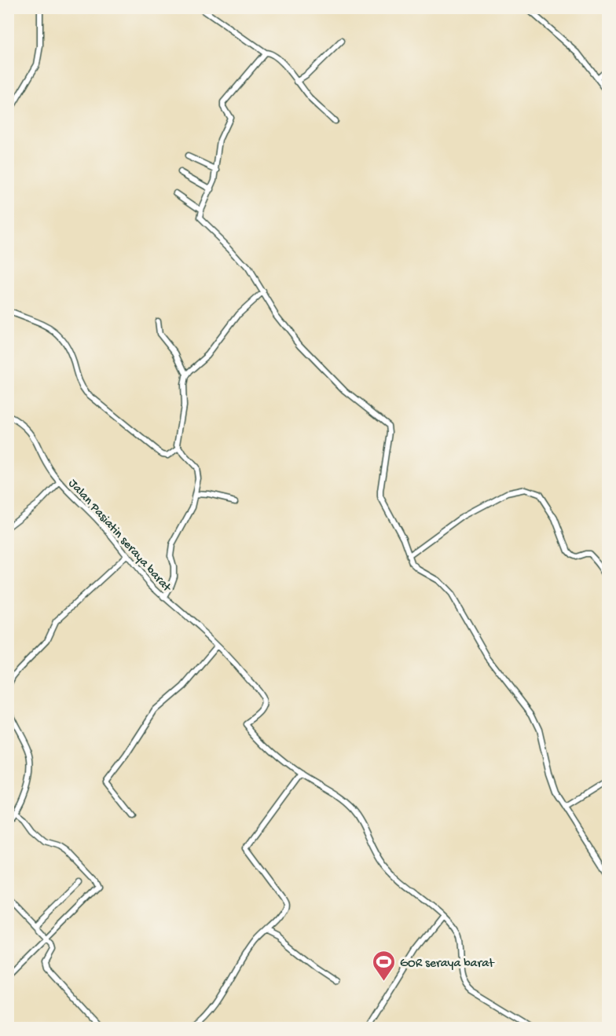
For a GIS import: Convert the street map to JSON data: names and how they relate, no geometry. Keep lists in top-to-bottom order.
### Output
{
  "streets": {
    "street": ["Jalan Pasiatin seraya barat"]
  },
  "places": {
    "sports": ["GOR seraya barat"]
  }
}
